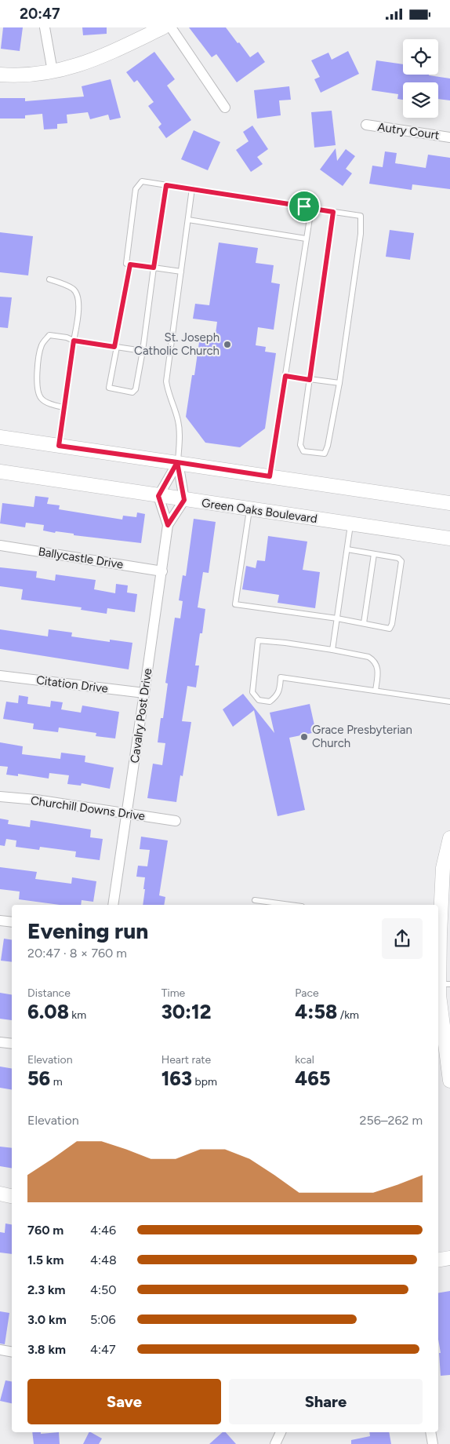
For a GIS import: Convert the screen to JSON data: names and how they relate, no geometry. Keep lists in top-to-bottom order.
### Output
{
  "streets": {
    "main road": ["Green Oaks Boulevard"],
    "street": [
      "Autry Court",
      "Ballycastle Drive",
      "Citation Drive",
      "Cavalry Post Drive",
      "Churchill Downs Drive"
    ]
  },
  "crossings": [
    ["Green Oaks Boulevard", "Cavalry Post Drive"],
    ["Ballycastle Drive", "Cavalry Post Drive"],
    ["Citation Drive", "Cavalry Post Drive"],
    ["Cavalry Post Drive", "Churchill Downs Drive"]
  ],
  "places": ["St. Joseph Catholic Church", "Grace Presbyterian Church"],
  "page": {
    "status": "20:47",
    "heading": ["Evening run", "20:47 · 8 × 760 m"],
    "stats": [
      ["Distance", "6.08 km"],
      ["Time", "30:12"],
      ["Pace", "4:58 /km"],
      ["Elevation", "56 m"],
      ["Heart rate", "163 bpm"],
      ["kcal", "465"]
    ],
    "chart": ["Elevation", "256–262 m"],
    "list": [
      {
        "name": "760 m",
        "note": "4:46"
      },
      {
        "name": "1.5 km",
        "note": "4:48"
      },
      {
        "name": "2.3 km",
        "note": "4:50"
      },
      {
        "name": "3.0 km",
        "note": "5:06"
      },
      {
        "name": "3.8 km",
        "note": "4:47"
      }
    ],
    "buttons": ["Save", "Share"]
  }
}
